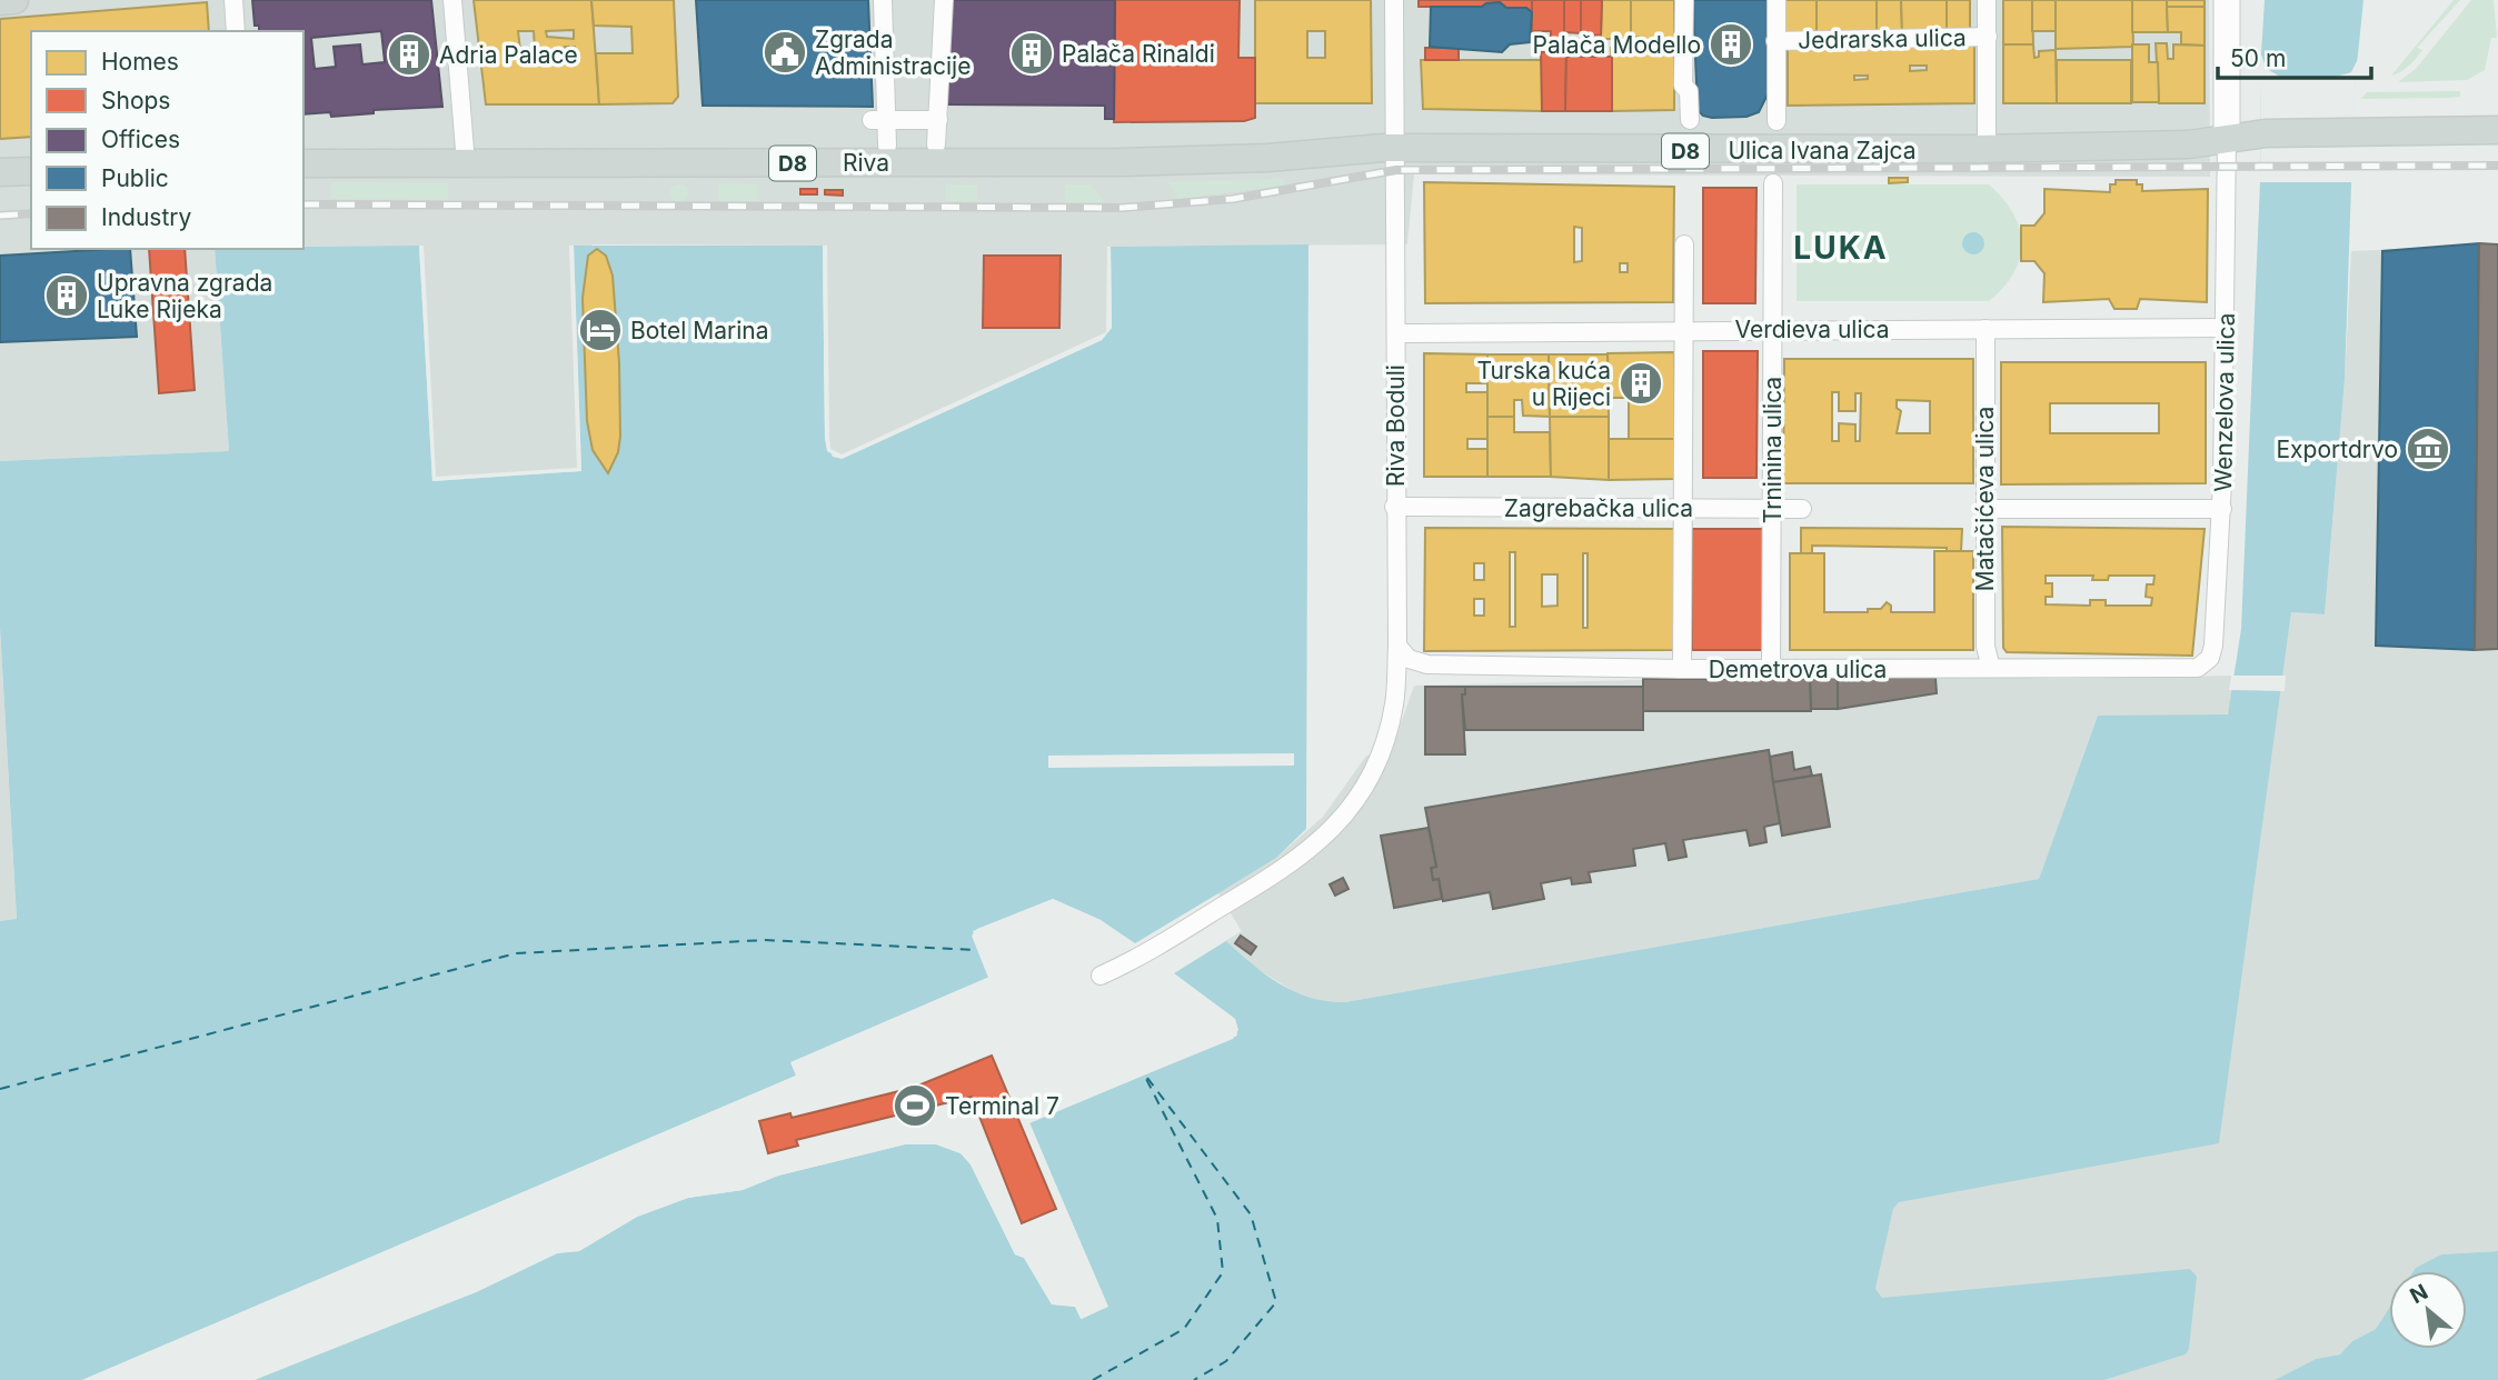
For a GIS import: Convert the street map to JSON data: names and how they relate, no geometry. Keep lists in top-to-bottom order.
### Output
{
  "streets": {
    "main road": ["Ulica Ivana Zajca", "D8", "Riva"],
    "street": [
      "Jedrarska ulica",
      "Verdieva ulica",
      "Wenzelova ulica",
      "Riva Boduli",
      "Trninina ulica",
      "Matačićeva ulica",
      "Zagrebačka ulica",
      "Demetrova ulica"
    ]
  },
  "crossings": [
    ["Ulica Ivana Zajca", "Riva"],
    ["Ulica Ivana Zajca", "Wenzelova ulica"],
    ["Ulica Ivana Zajca", "Riva Boduli"],
    ["Riva", "Riva Boduli"],
    ["Verdieva ulica", "Wenzelova ulica"],
    ["Verdieva ulica", "Riva Boduli"],
    ["Verdieva ulica", "Trninina ulica"],
    ["Verdieva ulica", "Matačićeva ulica"],
    ["Wenzelova ulica", "Demetrova ulica"],
    ["Riva Boduli", "Zagrebačka ulica"],
    ["Riva Boduli", "Demetrova ulica"],
    ["Trninina ulica", "Zagrebačka ulica"],
    ["Trninina ulica", "Demetrova ulica"],
    ["Matačićeva ulica", "Demetrova ulica"]
  ],
  "districts": ["LUKA"],
  "places": {
    "building": [
      "Palača Modello",
      "Palača Rinaldi",
      "Adria Palace",
      "Upravna zgrada Luke Rijeka",
      "Turska kuća u Rijeci"
    ],
    "public building": ["Zgrada Administracije"],
    "hotel": ["Botel Marina"],
    "museum": ["Exportdrvo"],
    "sports": ["Terminal 7"]
  },
  "legend": [
    "Homes",
    "Shops",
    "Offices",
    "Public",
    "Industry"
  ],
  "scale_bar": "50 m",
  "north": "top left"
}
